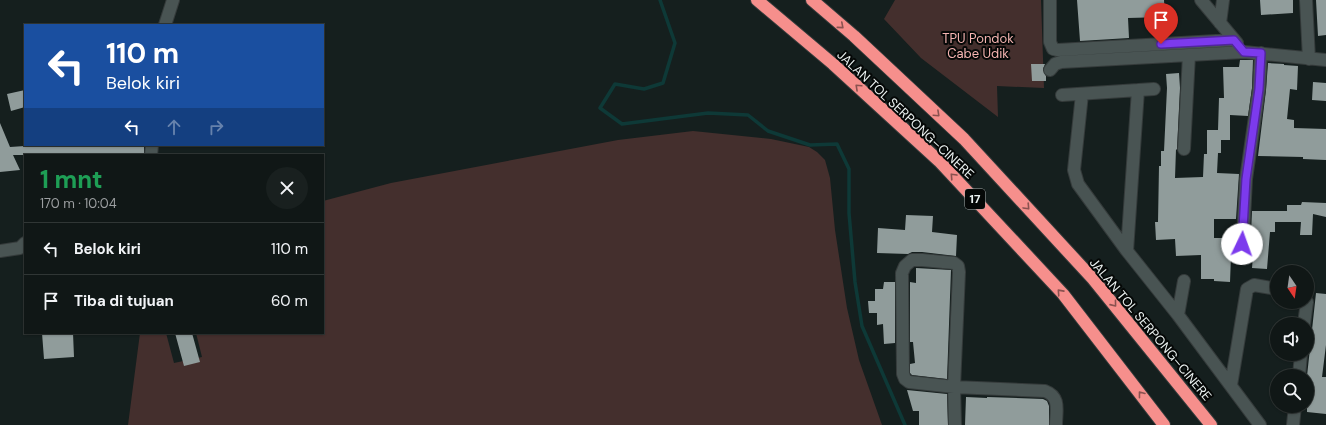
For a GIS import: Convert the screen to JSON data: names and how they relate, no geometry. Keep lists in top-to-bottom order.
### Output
{
  "streets": {
    "highway": ["JALAN TOL SERPONG–CINERE", "17"]
  },
  "parks": ["TPU Pondok Cabe Udik"],
  "north": "bottom",
  "page": {
    "turn": ["110 m", "Belok kiri"],
    "heading": ["1 mnt", "170 m · 10:04"],
    "list": [
      {
        "name": "Belok kiri",
        "value": "110 m"
      },
      {
        "name": "Tiba di tujuan",
        "value": "60 m"
      }
    ]
  }
}
